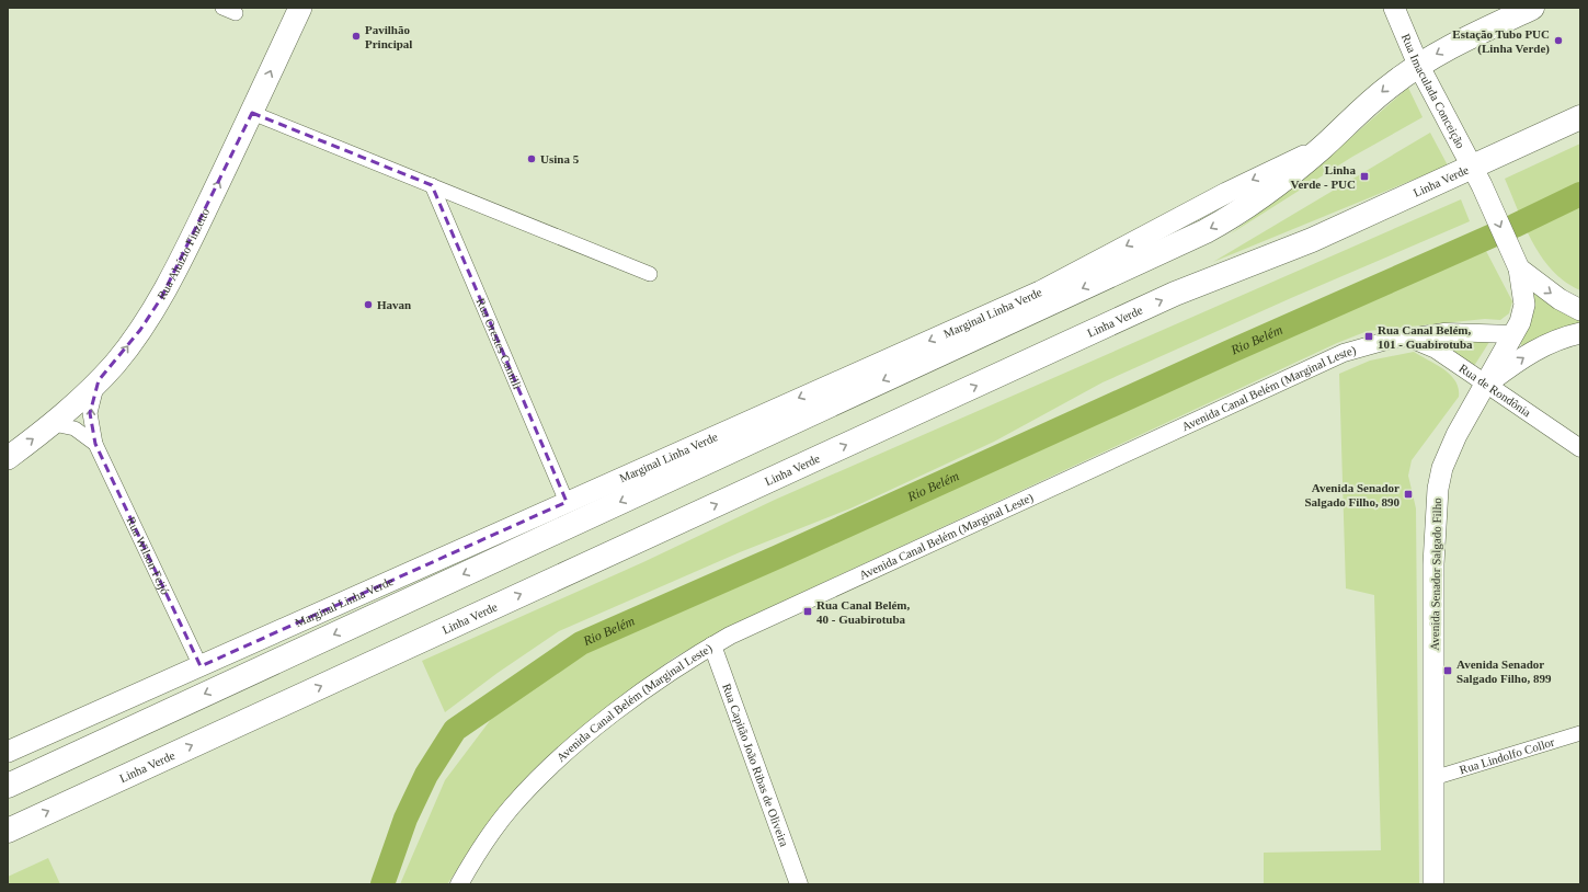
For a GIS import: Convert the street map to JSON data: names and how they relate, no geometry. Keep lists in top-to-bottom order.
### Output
{
  "streets": {
    "highway": ["Linha Verde"],
    "main road": [
      "Rua Imaculada Conceição",
      "Rua Aluízio Finzetto",
      "Marginal Linha Verde",
      "Avenida Senador Salgado Filho"
    ],
    "street": [
      "Rua Orestes Camilli",
      "Avenida Canal Belém (Marginal Leste)",
      "Rua de Rondônia",
      "Rua Wilson Feijó",
      "Rua Lindolfo Collor",
      "Rua Capitão João Ribas de Oliveira"
    ]
  },
  "crossings": [
    ["Rua Imaculada Conceição", "Linha Verde"],
    ["Rua Imaculada Conceição", "Avenida Canal Belém (Marginal Leste)"],
    ["Rua Imaculada Conceição", "Rua de Rondônia"],
    ["Rua Imaculada Conceição", "Avenida Senador Salgado Filho"],
    ["Rua Aluízio Finzetto", "Rua Wilson Feijó"],
    ["Marginal Linha Verde", "Rua Orestes Camilli"],
    ["Marginal Linha Verde", "Rua Wilson Feijó"],
    ["Avenida Canal Belém (Marginal Leste)", "Rua de Rondônia"],
    ["Avenida Canal Belém (Marginal Leste)", "Rua Capitão João Ribas de Oliveira"],
    ["Rua de Rondônia", "Avenida Senador Salgado Filho"],
    ["Avenida Senador Salgado Filho", "Rua Lindolfo Collor"]
  ],
  "one_way": ["Rua Aluízio Finzetto", "Marginal Linha Verde"],
  "water": ["Rio Belém"],
  "places": {
    "other": [
      "Pavilhão Principal",
      "Estação Tubo PUC (Linha Verde)",
      "Usina 5",
      "Havan"
    ],
    "transit": [
      "Linha Verde - PUC",
      "Rua Canal Belém, 101 - Guabirotuba",
      "Avenida Senador Salgado Filho, 890",
      "Rua Canal Belém, 40 - Guabirotuba",
      "Avenida Senador Salgado Filho, 899"
    ]
  }
}
